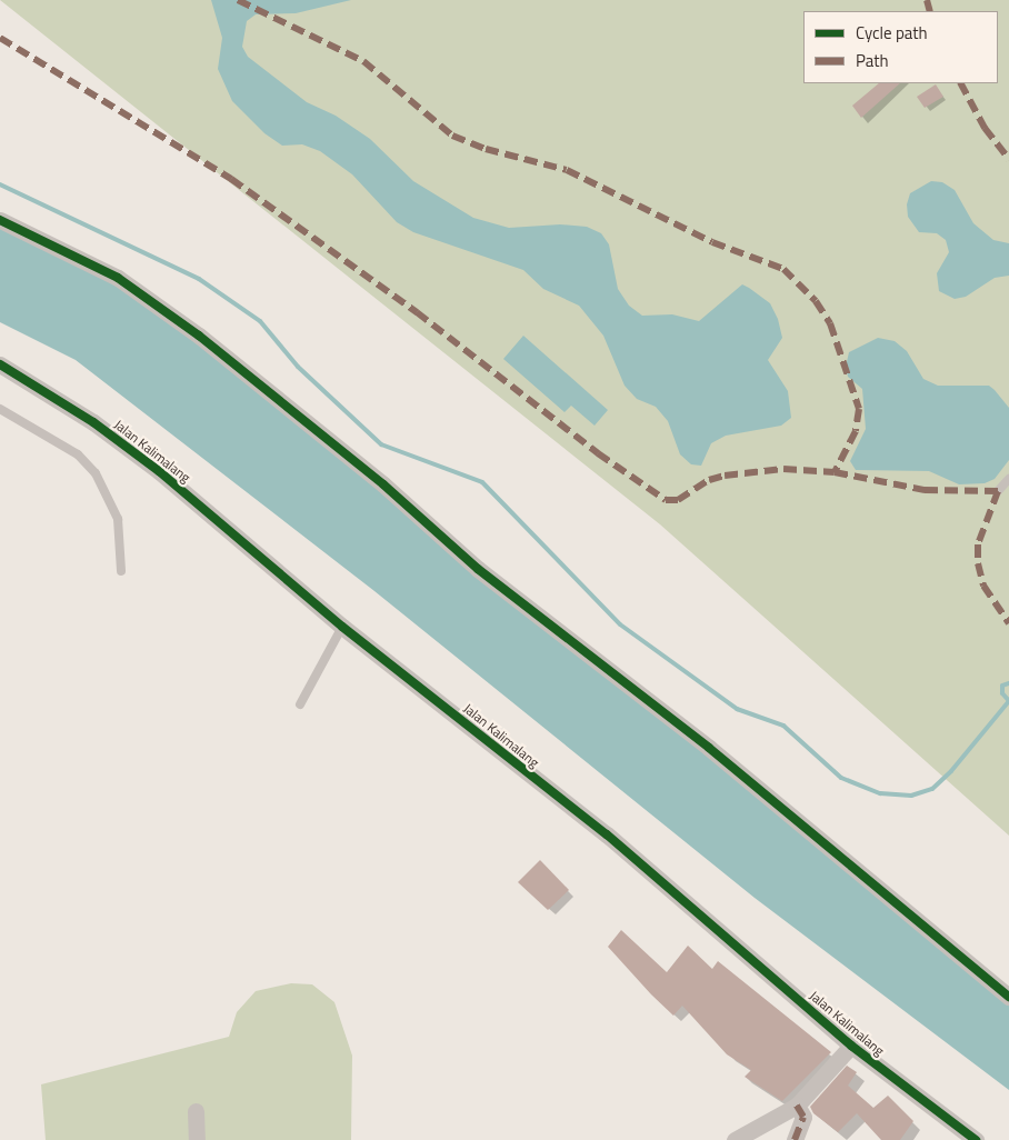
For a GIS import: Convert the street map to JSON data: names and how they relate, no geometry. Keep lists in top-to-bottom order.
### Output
{
  "streets": {
    "street": ["Jalan Kalimalang"]
  },
  "legend": ["Cycle path", "Path"]
}
